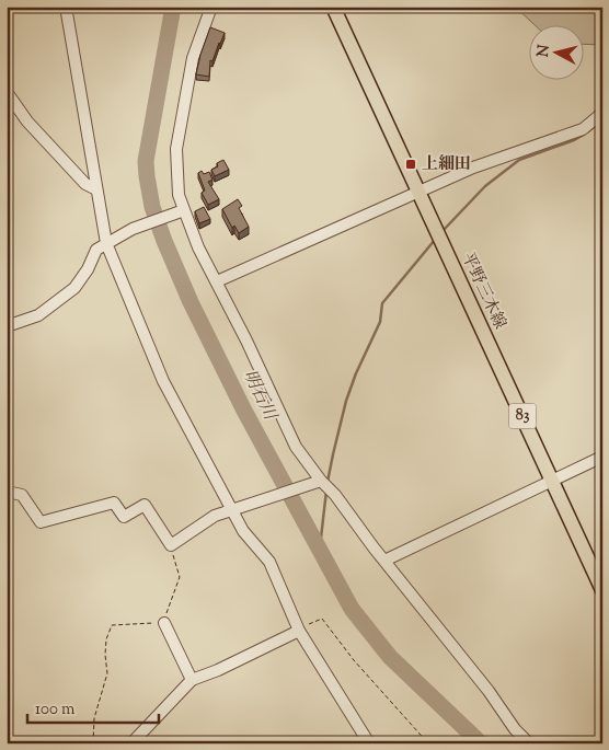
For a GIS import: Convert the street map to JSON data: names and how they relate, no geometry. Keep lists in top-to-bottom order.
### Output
{
  "streets": {
    "main road": ["平野三木線", "83"]
  },
  "water": ["明石川"],
  "places": {
    "transit": ["上細田"]
  },
  "scale_bar": "100 m",
  "north": "left"
}
